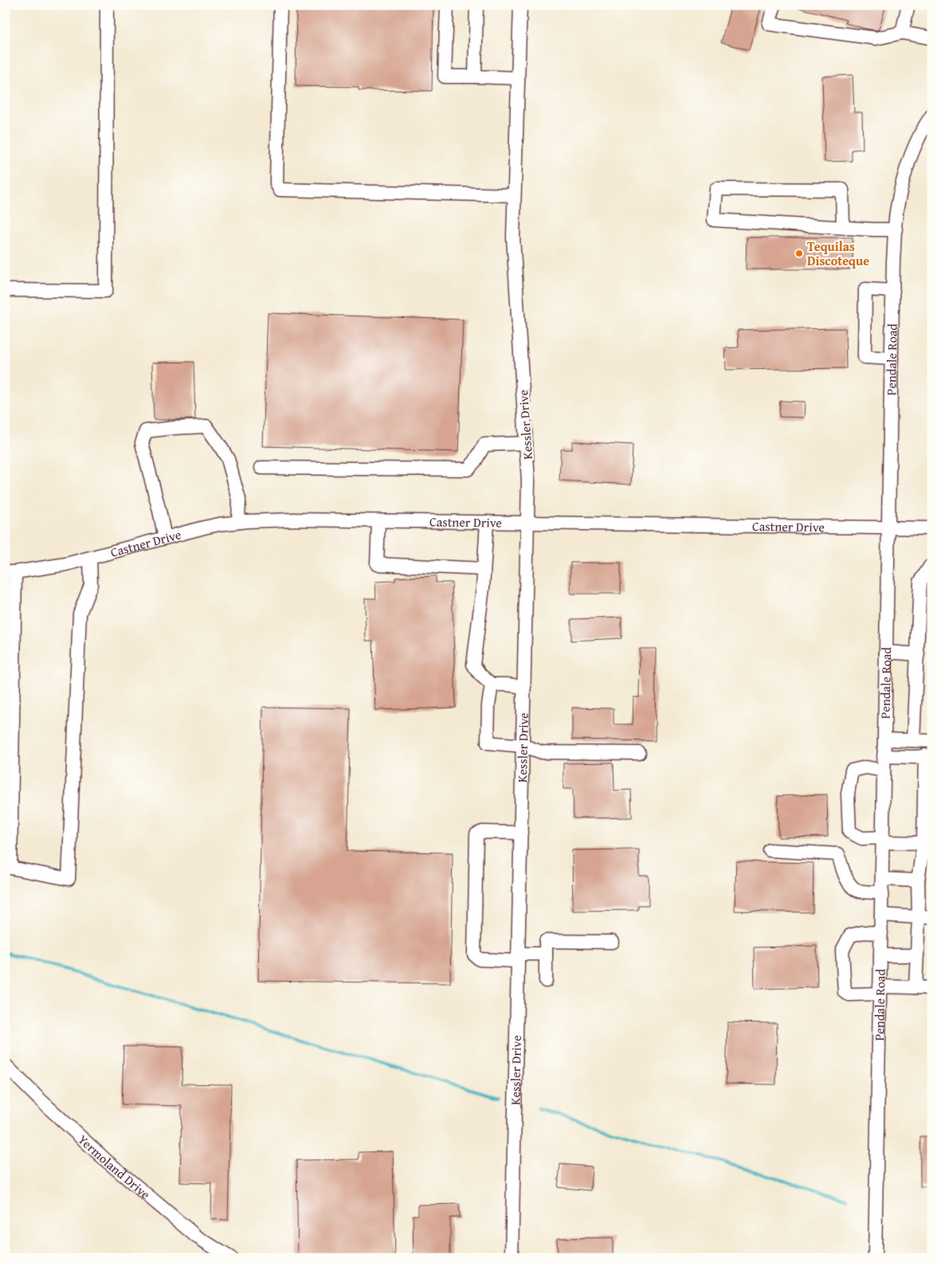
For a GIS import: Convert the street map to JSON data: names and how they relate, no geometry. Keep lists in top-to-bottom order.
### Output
{
  "streets": {
    "street": [
      "Pendale Road",
      "Kessler Drive",
      "Castner Drive",
      "Yermoland Drive"
    ]
  },
  "crossings": [
    ["Pendale Road", "Castner Drive"],
    ["Kessler Drive", "Castner Drive"]
  ],
  "places": ["Tequilas Discoteque"]
}
